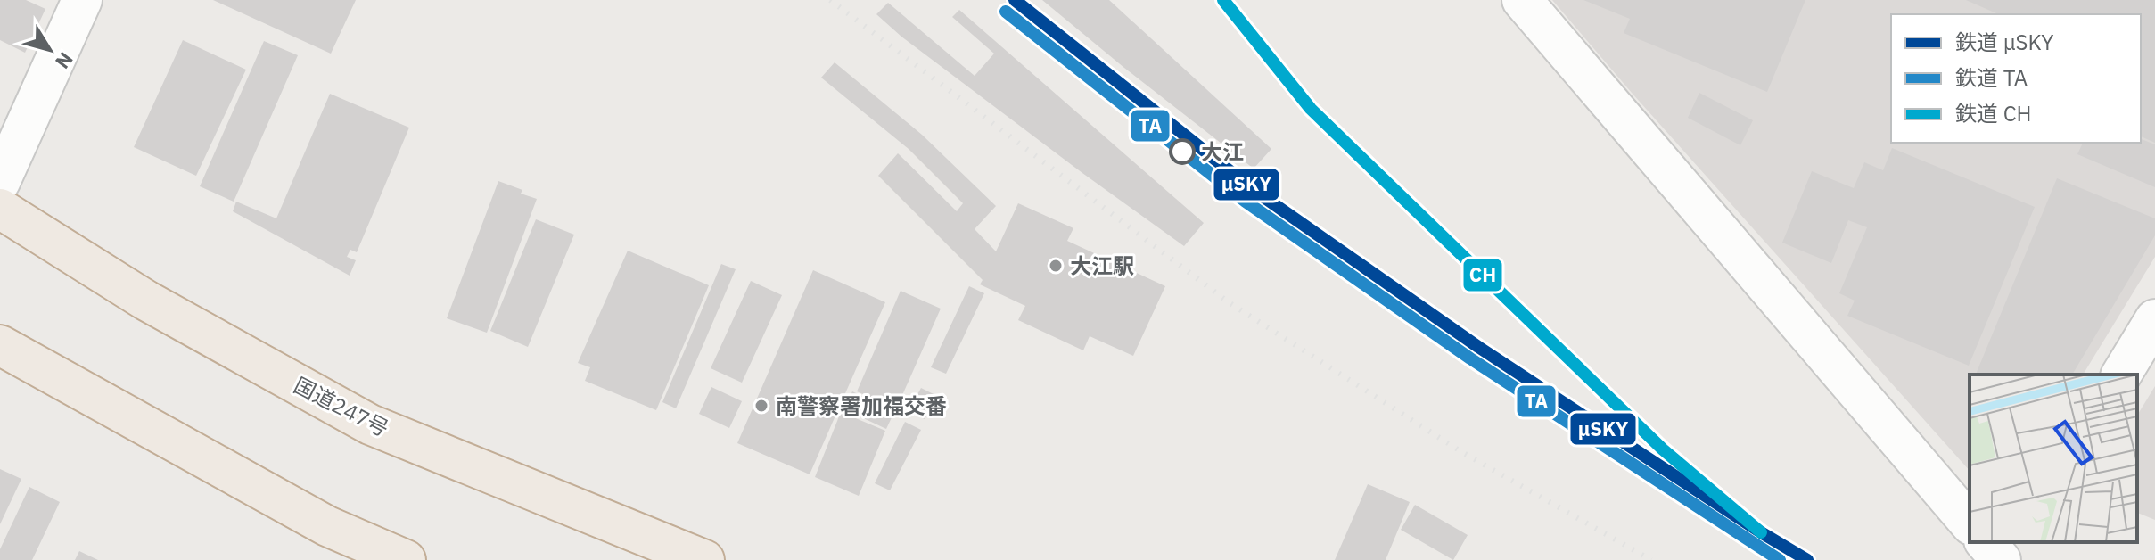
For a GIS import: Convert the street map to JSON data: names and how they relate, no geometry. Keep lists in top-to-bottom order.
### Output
{
  "streets": {
    "highway": ["国道247号"]
  },
  "places": ["大江", "大江駅", "南警察署加福交番"],
  "lines": ["rail line μSKY", "rail line CH", "rail line TA"],
  "legend": ["鉄道 μSKY", "鉄道 TA", "鉄道 CH"],
  "north": "bottom right"
}
